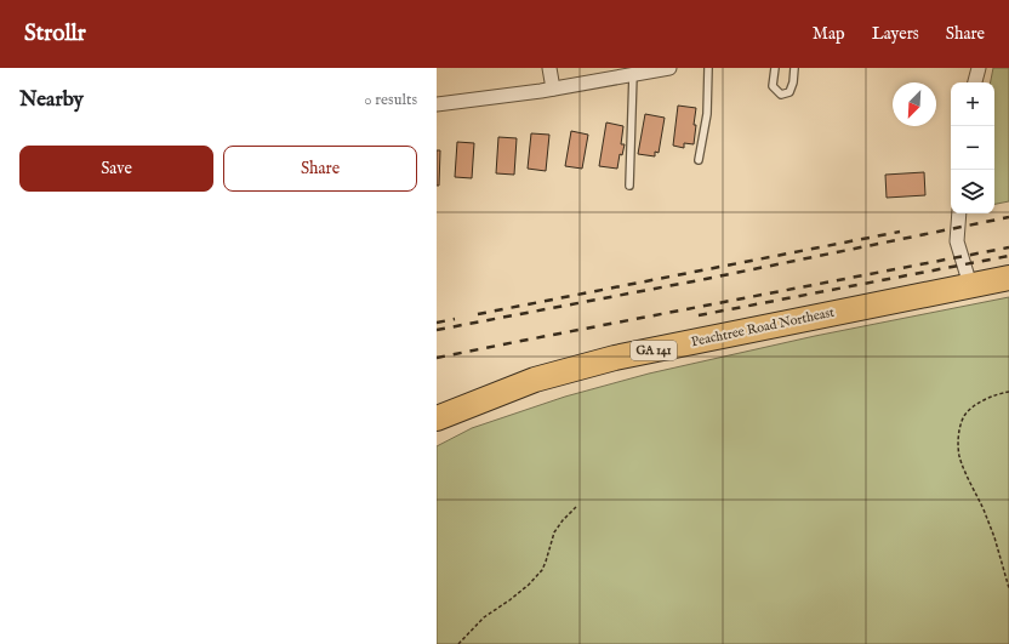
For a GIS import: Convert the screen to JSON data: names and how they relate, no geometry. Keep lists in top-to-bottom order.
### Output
{
  "streets": {
    "highway": ["Peachtree Road Northeast", "GA 141"]
  },
  "north": "bottom left",
  "page": {
    "header": "Strollr",
    "nav": ["Map", "Layers", "Share"],
    "heading": ["Nearby", "0 results"],
    "map_buttons": ["+", "−"],
    "buttons": ["Save", "Share"]
  }
}
